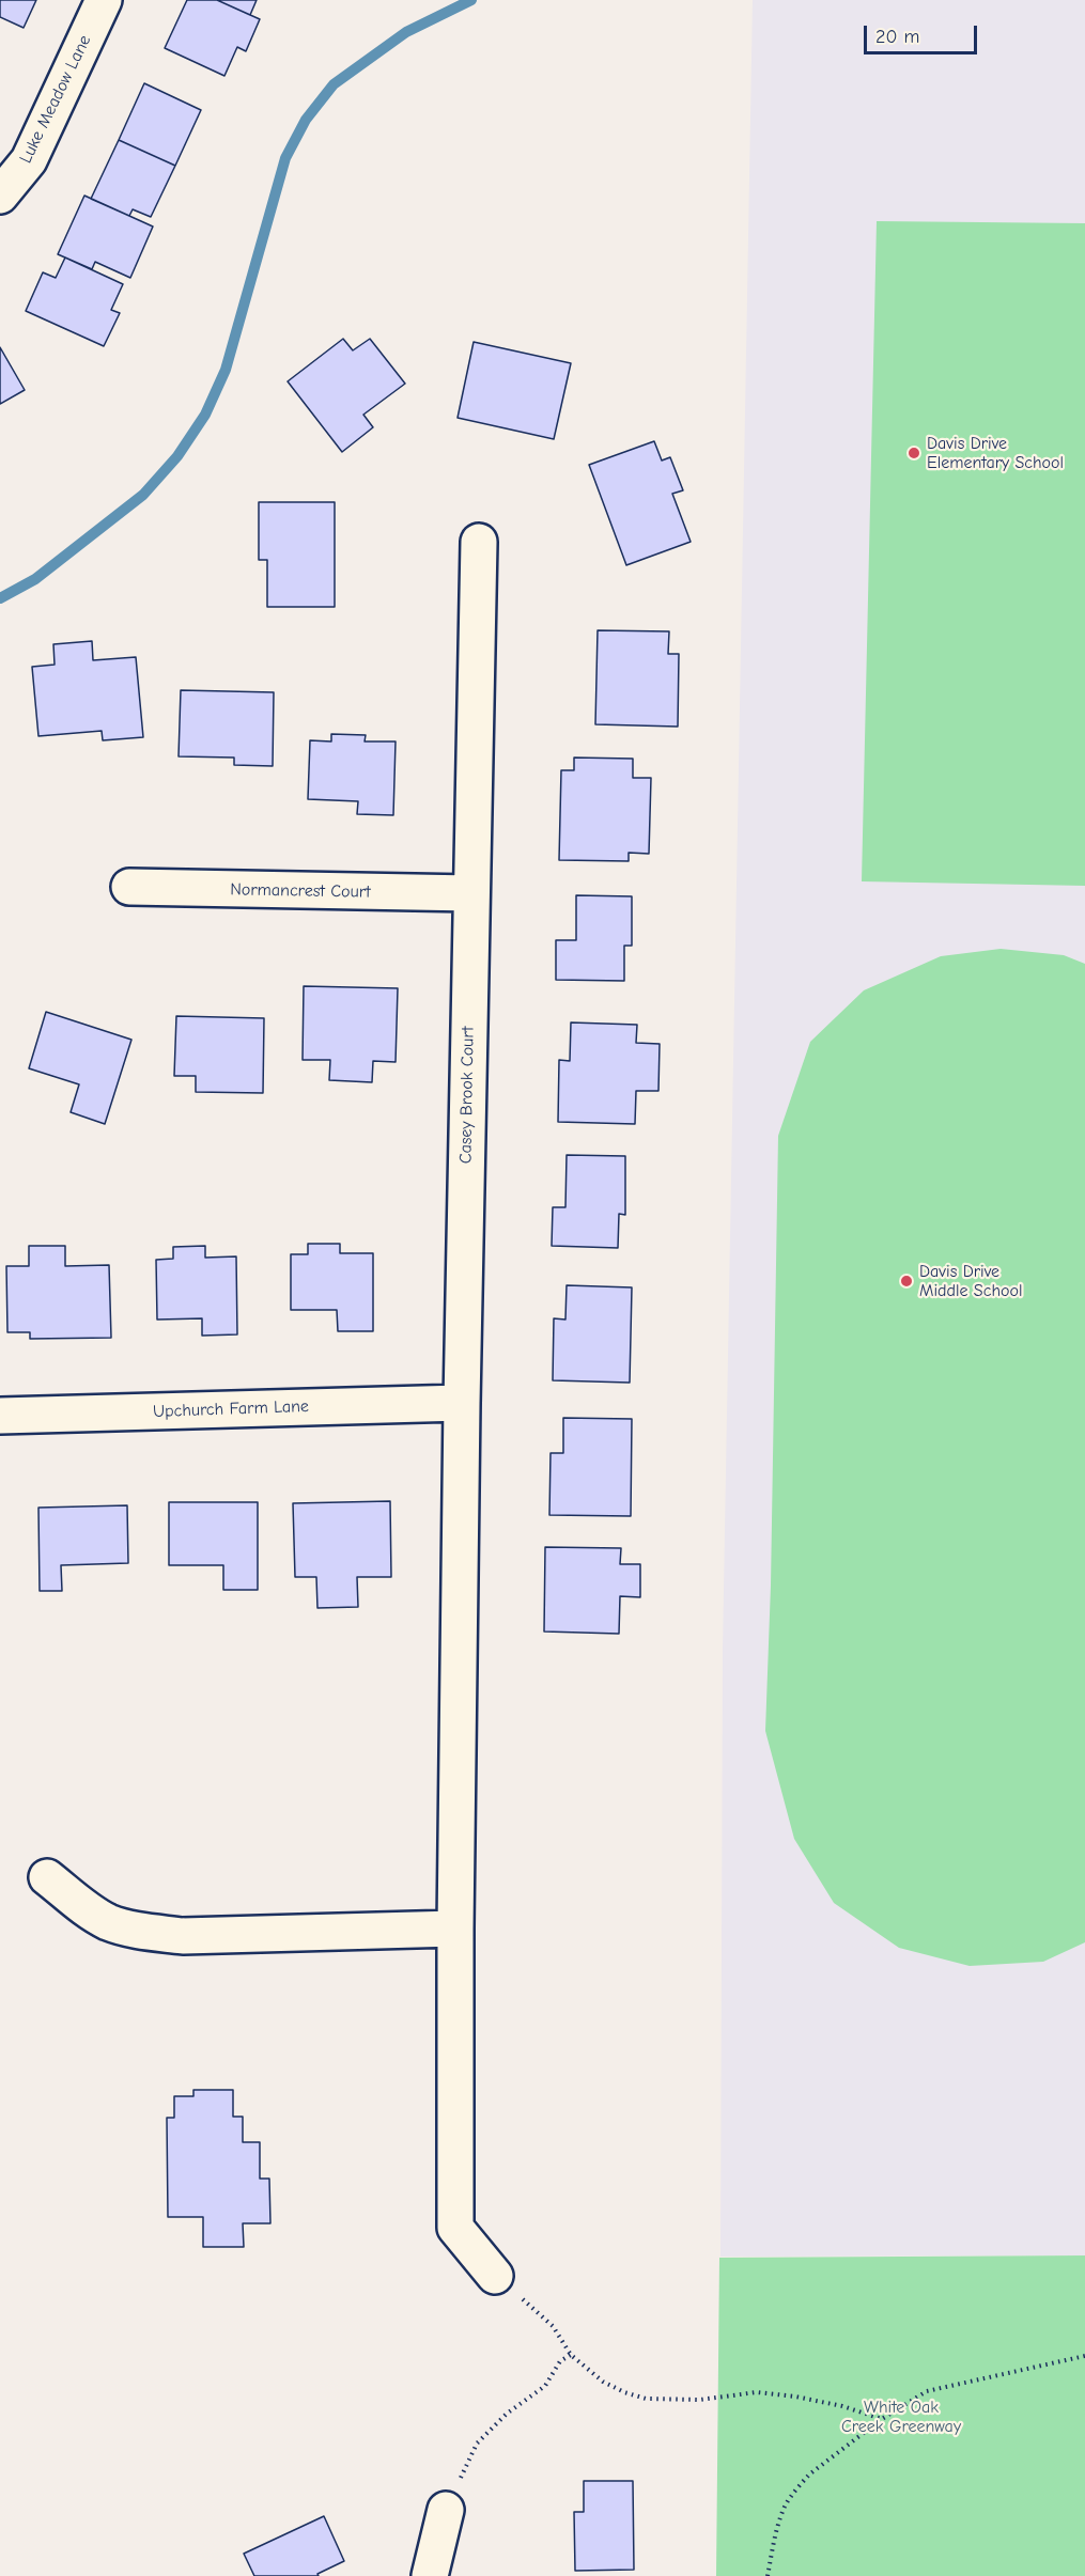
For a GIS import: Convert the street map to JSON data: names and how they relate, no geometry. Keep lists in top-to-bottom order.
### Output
{
  "streets": {
    "street": [
      "Luke Meadow Lane",
      "Normancrest Court",
      "Casey Brook Court",
      "Upchurch Farm Lane"
    ]
  },
  "crossings": [
    ["Normancrest Court", "Casey Brook Court"],
    ["Casey Brook Court", "Upchurch Farm Lane"]
  ],
  "parks": ["White Oak Creek Greenway"],
  "places": ["Davis Drive Elementary School", "Davis Drive Middle School"],
  "scale_bar": "20 m"
}
